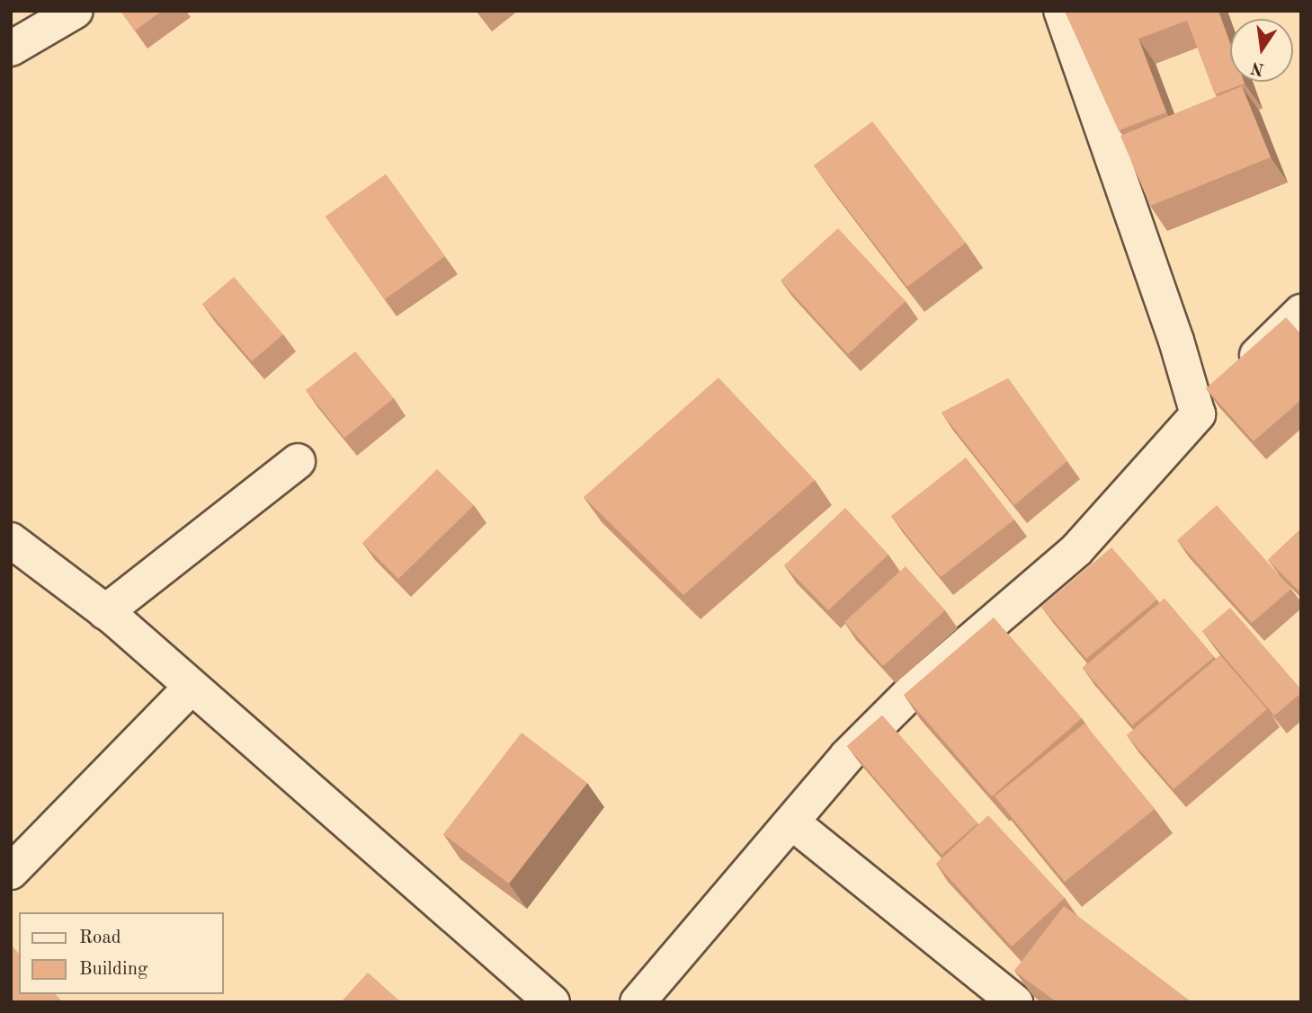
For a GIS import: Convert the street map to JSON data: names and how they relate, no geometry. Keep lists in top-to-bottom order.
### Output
{
  "legend": ["Road", "Building"],
  "north": "bottom"
}
